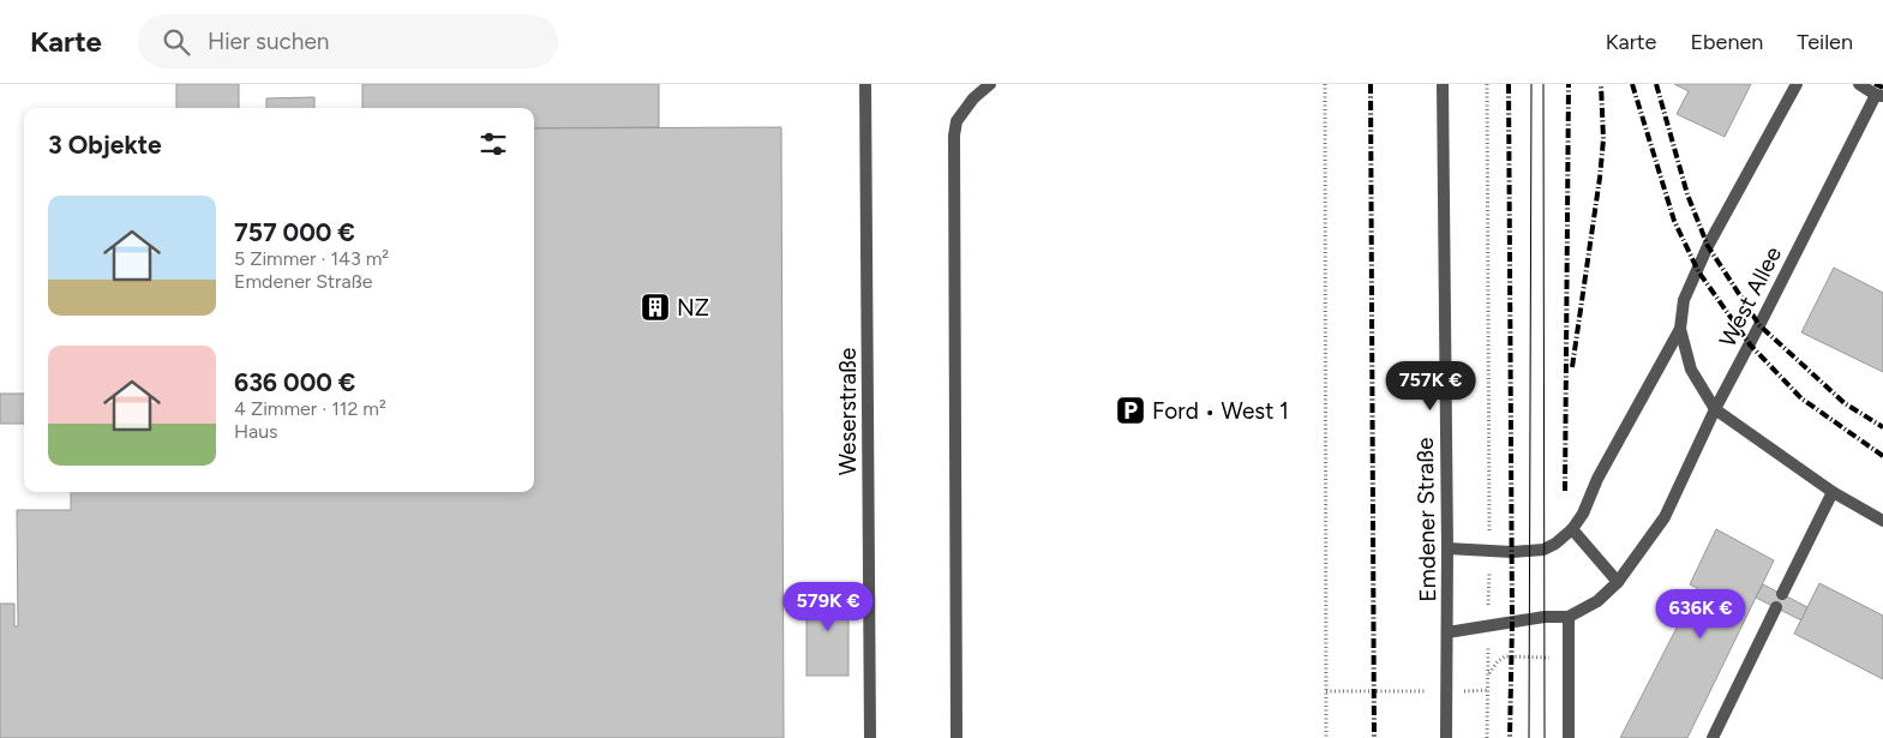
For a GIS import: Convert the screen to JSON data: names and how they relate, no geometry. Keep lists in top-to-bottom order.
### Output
{
  "streets": {
    "street": ["West Allee", "Weserstraße", "Emdener Straße"]
  },
  "places": {
    "building": ["NZ"],
    "parking": ["Ford • West 1"]
  },
  "page": {
    "header": "Karte",
    "search": "Hier suchen",
    "nav": ["Karte", "Ebenen", "Teilen"],
    "heading": "3 Objekte",
    "list": [
      {
        "name": "757 000 €",
        "note": "5 Zimmer · 143 m² · Emdener Straße"
      },
      {
        "name": "636 000 €",
        "note": "4 Zimmer · 112 m² · Haus"
      }
    ],
    "price": ["757K €", "579K €", "636K €"]
  }
}
